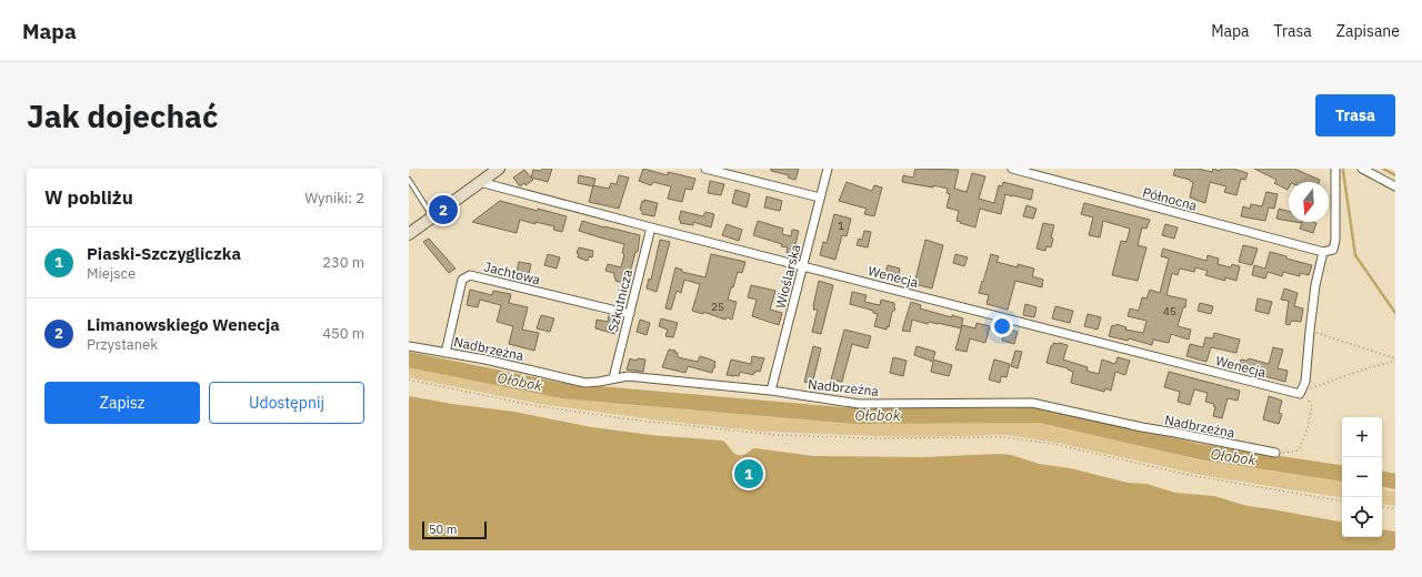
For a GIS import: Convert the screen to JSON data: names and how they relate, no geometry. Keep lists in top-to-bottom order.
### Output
{
  "streets": {
    "street": [
      "Północna",
      "Jachtowa",
      "Wioślarska",
      "Wenecja",
      "Szkutnicza",
      "Nadbrzeżna"
    ]
  },
  "crossings": [
    ["Jachtowa", "Szkutnicza"],
    ["Jachtowa", "Nadbrzeżna"],
    ["Wioślarska", "Wenecja"],
    ["Wioślarska", "Nadbrzeżna"],
    ["Wenecja", "Szkutnicza"],
    ["Szkutnicza", "Nadbrzeżna"]
  ],
  "water": ["Ołobok"],
  "house_numbers": ["1", "25", "45"],
  "scale_bar": "50 m",
  "north": "bottom",
  "page": {
    "header": "Mapa",
    "nav": ["Mapa", "Trasa", "Zapisane"],
    "buttons": [
      "Trasa",
      ["Zapisz", "Udostępnij"]
    ],
    "title": "Jak dojechać",
    "heading": ["W pobliżu", "Wyniki: 2"],
    "pins": ["2", "1"],
    "list": [
      {
        "mark": "1",
        "name": "Piaski-Szczygliczka",
        "note": "Miejsce",
        "value": "230 m"
      },
      {
        "mark": "2",
        "name": "Limanowskiego Wenecja",
        "note": "Przystanek",
        "value": "450 m"
      }
    ],
    "map_buttons": ["+", "−"],
    "scale": "50 m"
  }
}
